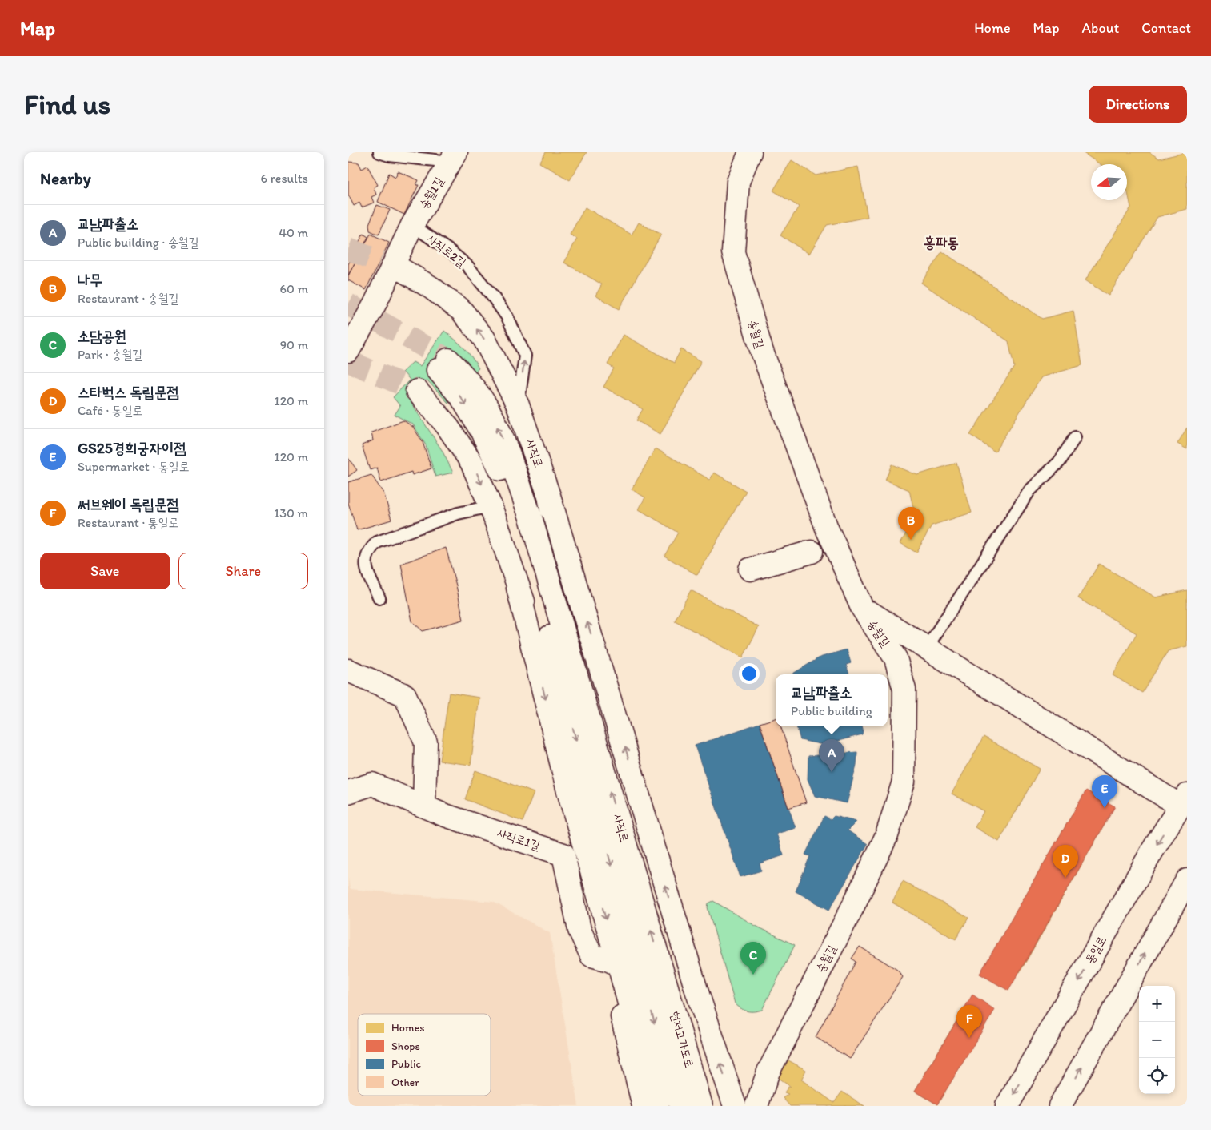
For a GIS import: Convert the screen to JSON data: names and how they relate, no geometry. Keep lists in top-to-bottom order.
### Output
{
  "streets": {
    "main road": [
      "송월1길",
      "송월길",
      "사직로",
      "사직로1길",
      "통일로",
      "현저고가도로"
    ],
    "lane": ["사직로2길"]
  },
  "crossings": [
    ["송월1길", "사직로2길"],
    ["사직로2길", "사직로"],
    ["사직로", "현저고가도로"]
  ],
  "one_way": ["사직로2길"],
  "districts": ["홍파동"],
  "legend": [
    "Homes",
    "Shops",
    "Public",
    "Other"
  ],
  "north": "left",
  "page": {
    "header": "Map",
    "nav": [
      "Home",
      "Map",
      "About",
      "Contact"
    ],
    "buttons": [
      "Directions",
      ["Save", "Share"]
    ],
    "title": "Find us",
    "heading": ["Nearby", "6 results"],
    "list": [
      {
        "mark": "A",
        "name": "교남파출소",
        "note": "Public building · 송월길",
        "value": "40 m"
      },
      {
        "mark": "B",
        "name": "나무",
        "note": "Restaurant · 송월길",
        "value": "60 m"
      },
      {
        "mark": "C",
        "name": "소담공원",
        "note": "Park · 송월길",
        "value": "90 m"
      },
      {
        "mark": "D",
        "name": "스타벅스 독립문점",
        "note": "Café · 통일로",
        "value": "120 m"
      },
      {
        "mark": "E",
        "name": "GS25경희궁자이점",
        "note": "Supermarket · 통일로",
        "value": "120 m"
      },
      {
        "mark": "F",
        "name": "써브웨이 독립문점",
        "note": "Restaurant · 통일로",
        "value": "130 m"
      }
    ],
    "pins": [
      "B",
      "A",
      "E",
      "D",
      "C",
      "F"
    ],
    "popup": ["교남파출소", "Public building"],
    "map_buttons": ["+", "−"]
  }
}
